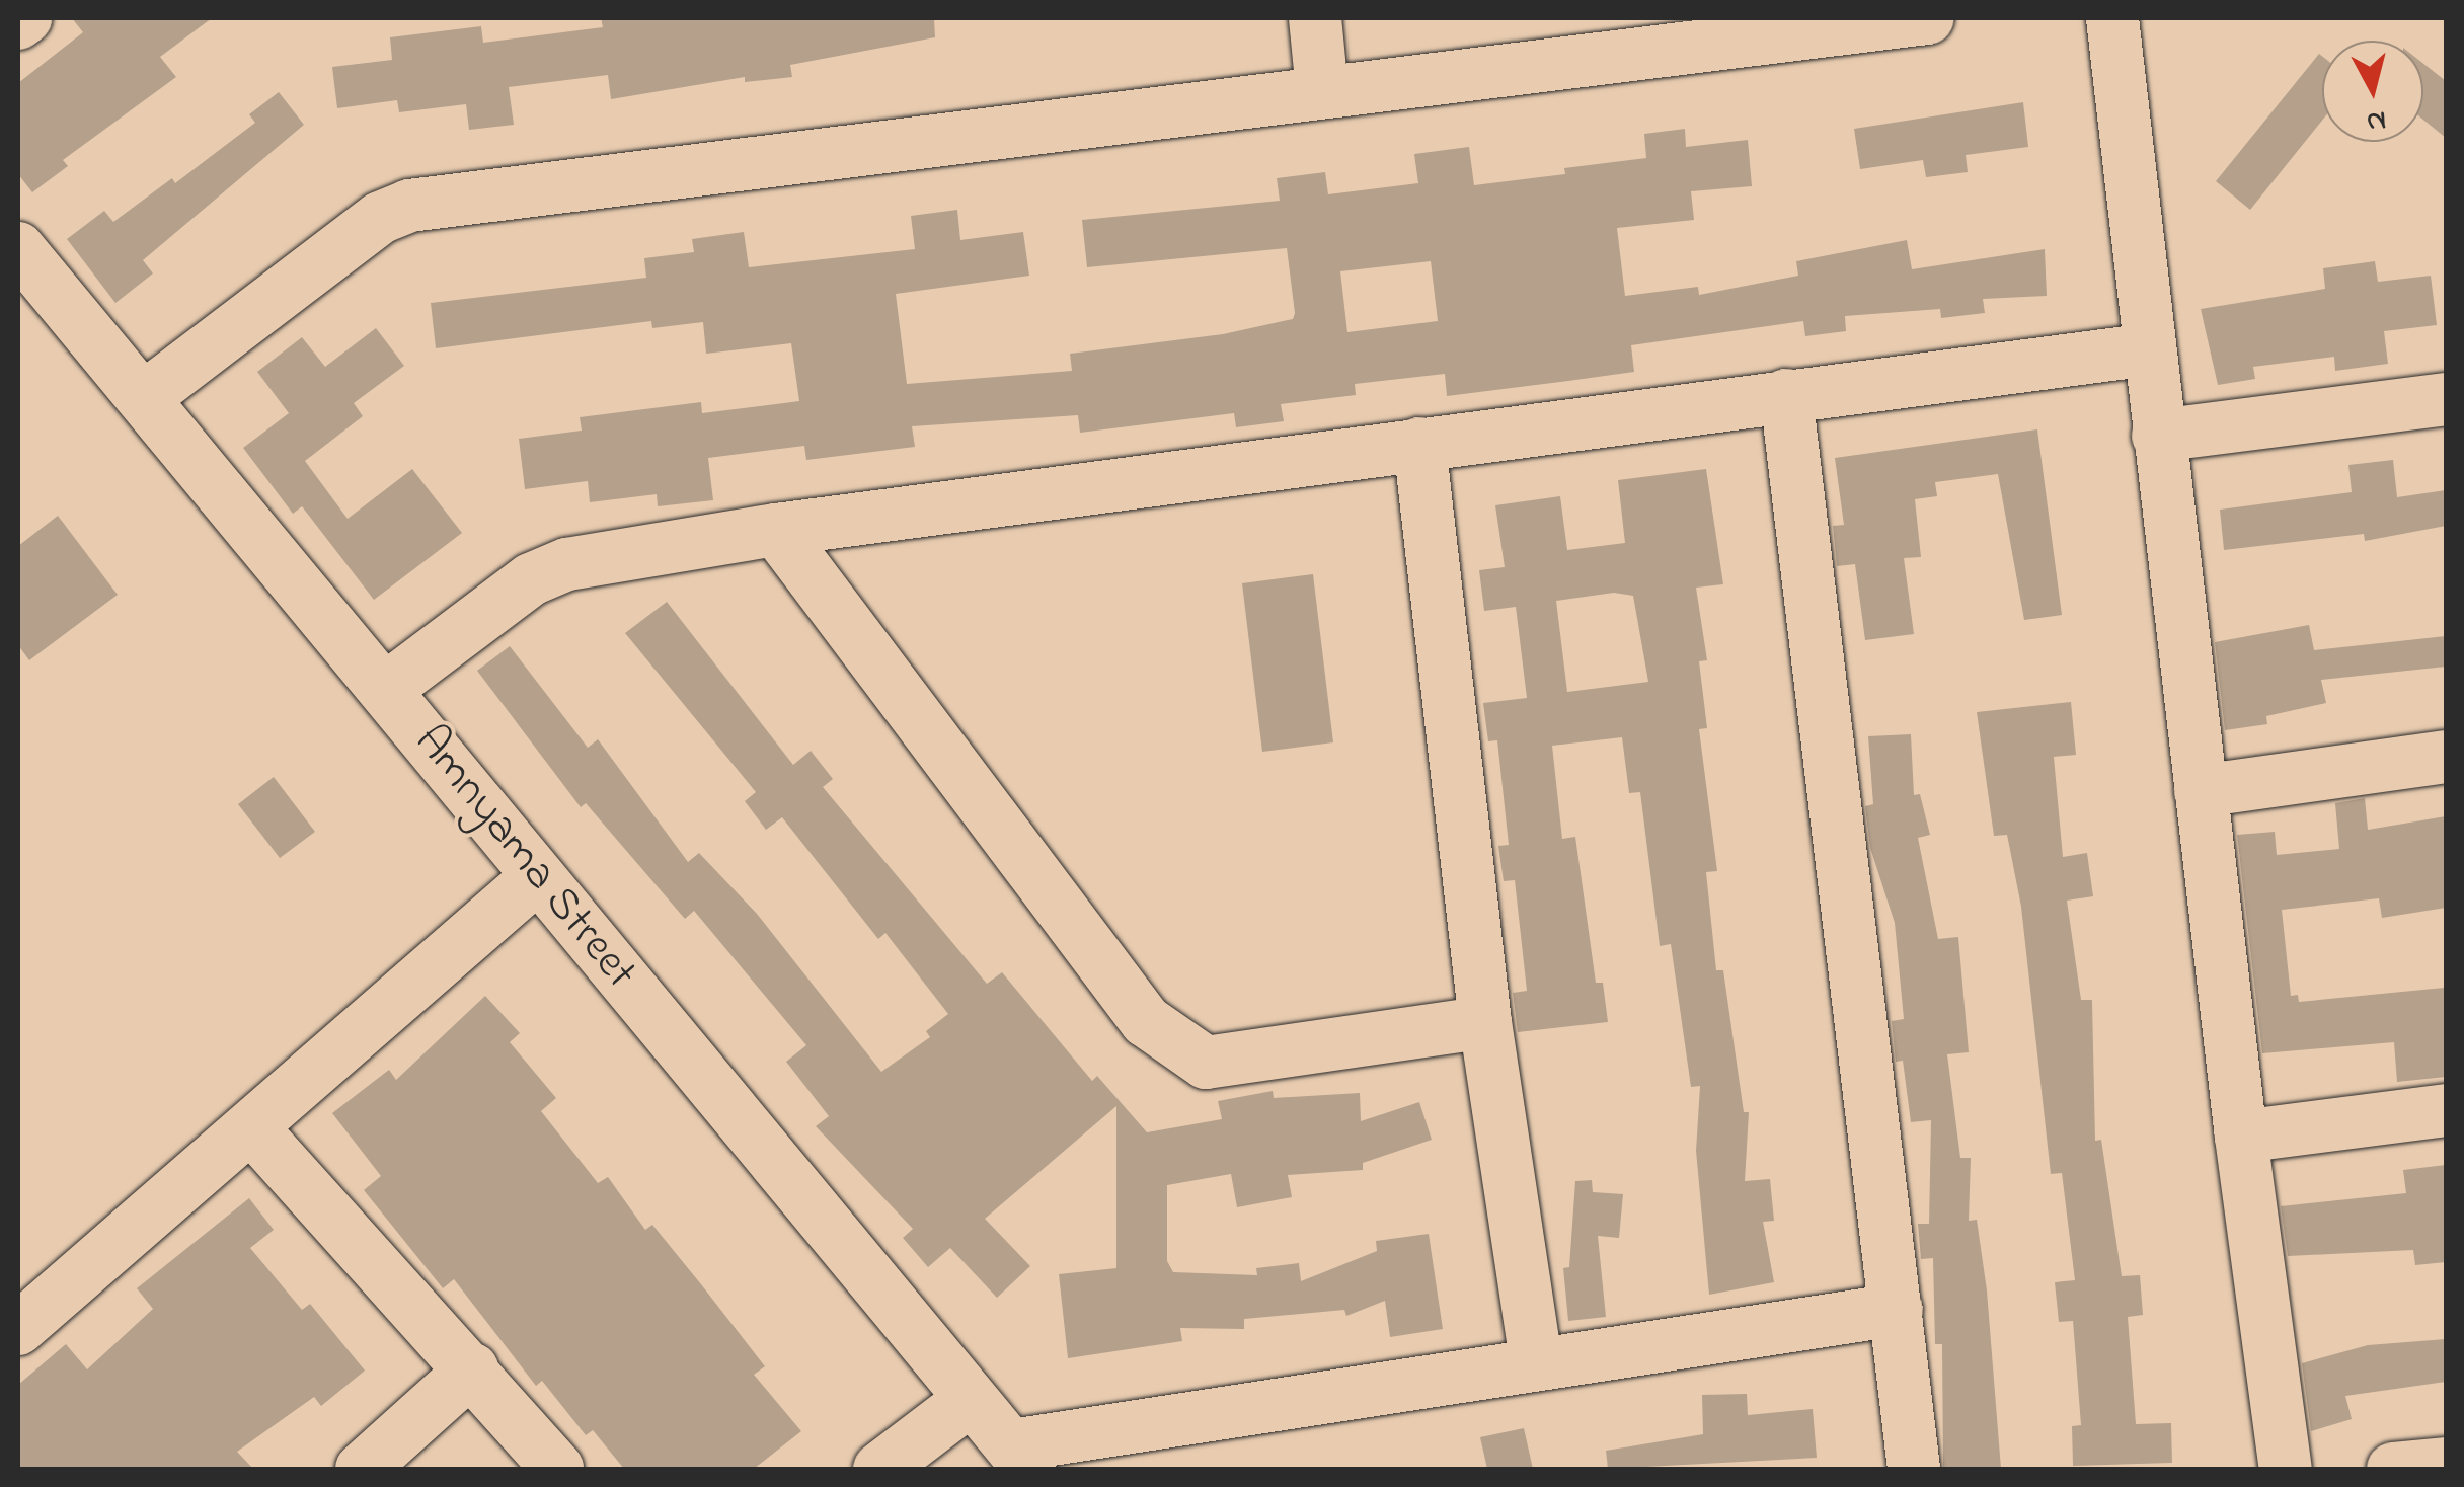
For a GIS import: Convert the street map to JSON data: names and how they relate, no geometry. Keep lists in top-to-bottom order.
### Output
{
  "streets": {
    "street": ["Amnyama Street"]
  },
  "north": "bottom"
}
